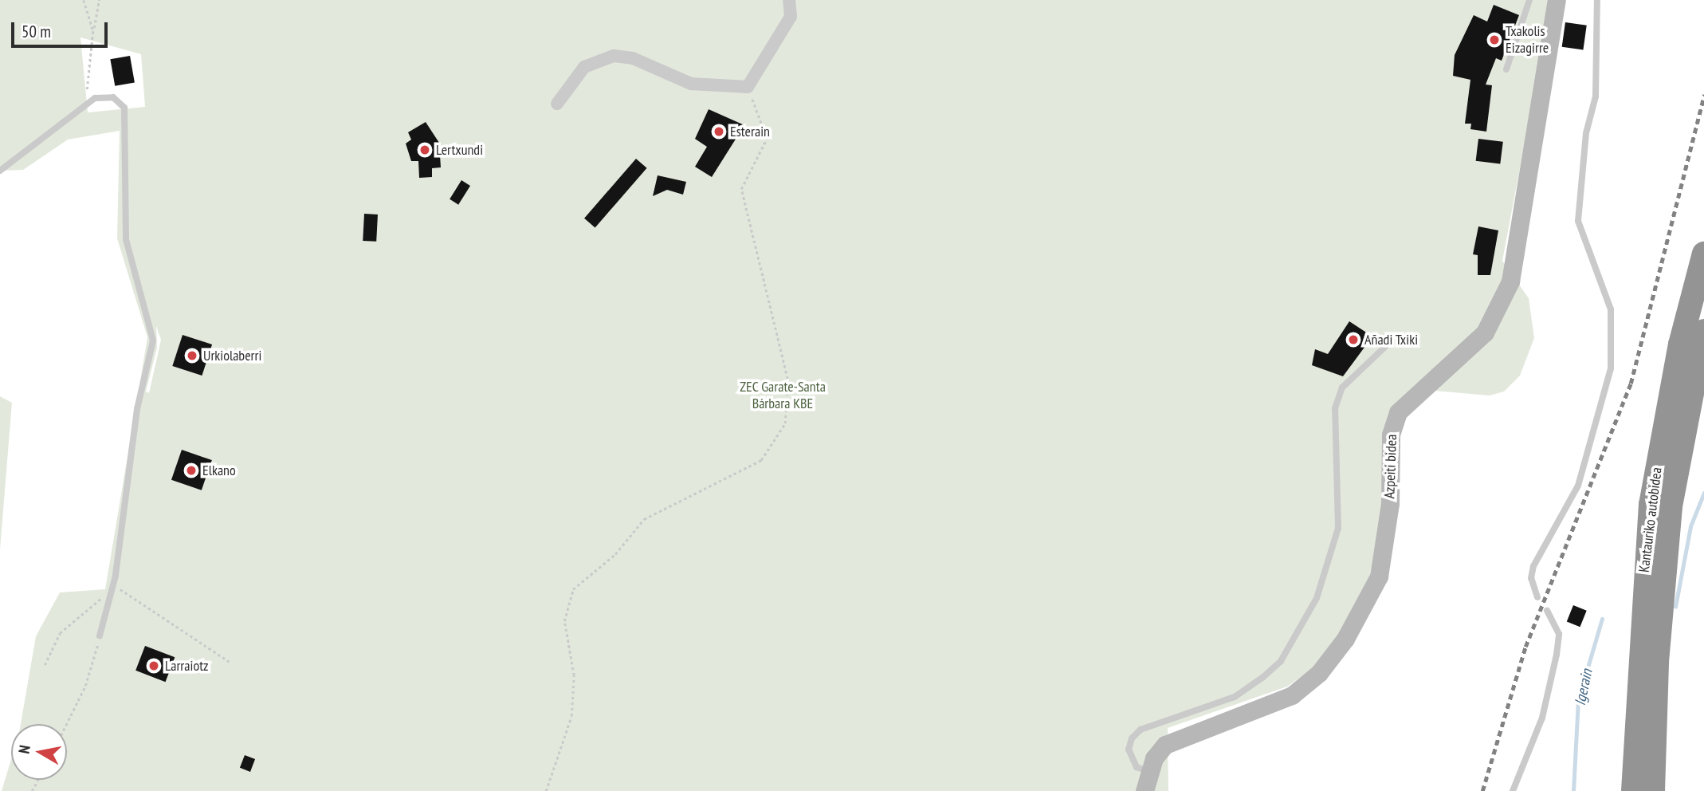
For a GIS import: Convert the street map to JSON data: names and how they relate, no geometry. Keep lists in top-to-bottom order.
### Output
{
  "streets": {
    "highway": ["Kantauriko autobidea"],
    "main road": ["Azpeiti bidea"]
  },
  "water": ["Igerain"],
  "parks": ["ZEC Garate-Santa Bárbara KBE"],
  "places": [
    "Txakolis Eizagirre",
    "Esterain",
    "Lertxundi",
    "Añadi Txiki",
    "Urkiolaberri",
    "Elkano",
    "Larraiotz"
  ],
  "scale_bar": "50 m",
  "north": "left"
}
